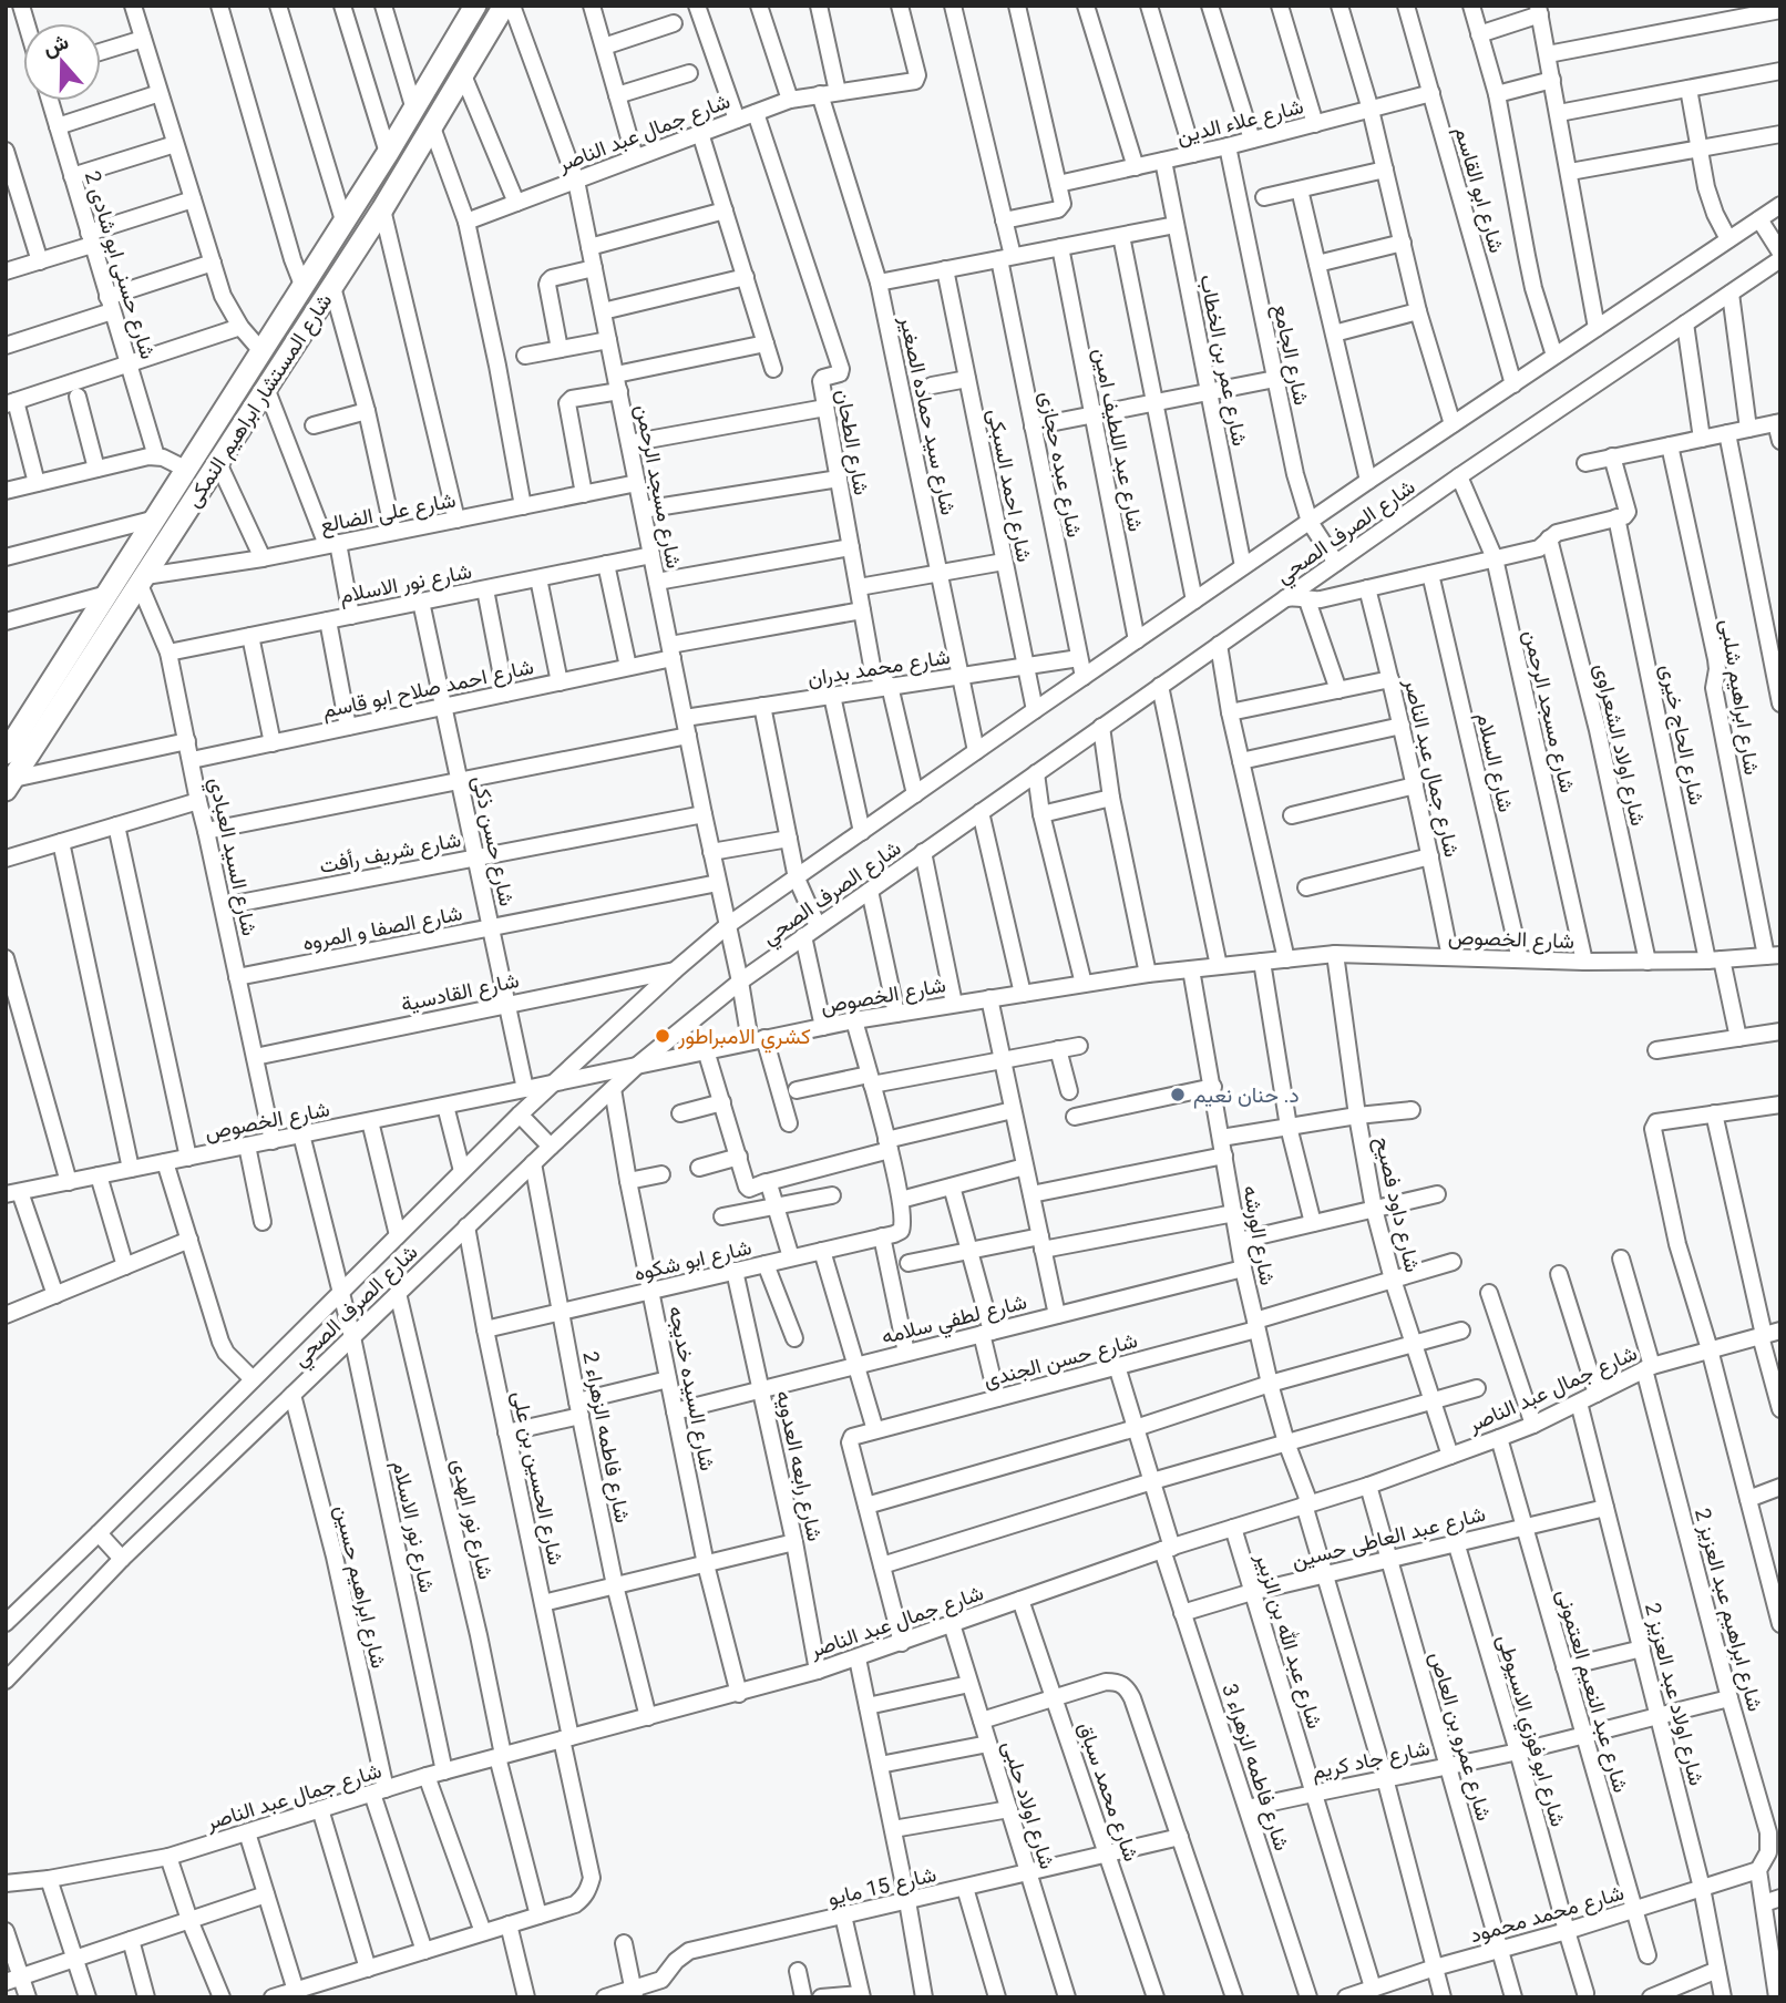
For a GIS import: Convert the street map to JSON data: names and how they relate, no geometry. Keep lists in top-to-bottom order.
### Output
{
  "streets": {
    "main road": ["شارع المستشار ابراهيم النمكى"],
    "street": [
      "شارع علاء الدين",
      "شارع جمال عبد الناصر",
      "شارع ابو القاسم",
      "شارع حسنى ابو شادى 2",
      "شارع الجامع",
      "شارع عمر بن الخطاب",
      "شارع سيد حماده الصغير",
      "شارع عبد اللطيف امين",
      "شارع الطحان",
      "شارع عبده حجازى",
      "شارع احمد السبكى",
      "شارع مسجد الرحمن",
      "شارع على الضالع",
      "شارع الصرف الصحي",
      "شارع نور الاسلام",
      "شارع محمد بدران",
      "شارع احمد صلاح ابو قاسم",
      "شارع ابراهيم شلبى",
      "شارع الحاج خيرى",
      "شارع اولاد الشعراوى",
      "شارع السلام",
      "شارع حسن ذكى",
      "شارع شريف رأفت",
      "شارع السيد العبادي",
      "شارع الصفا و المروه",
      "شارع الخصوص",
      "شارع القادسية",
      "شارع داود فصيح",
      "شارع الورشه",
      "شارع ابو شكوه",
      "شارع لطفي سلامه",
      "شارع حسن الجندى",
      "شارع السيده خديجه",
      "شارع فاطمه الزهراء 2",
      "شارع رابعه العدويه",
      "شارع الحسين بن على",
      "شارع نور الهدى",
      "شارع عبد العاطى حسين",
      "شارع ابراهيم حسين",
      "شارع ابراهيم عبد العزيز 2",
      "شارع عبد الله بن الزبير",
      "شارع عبد النعيم العتمونى",
      "شارع اولاد عبد العزيز 2",
      "شارع ابو فوزي الاسيوطى",
      "شارع عمرو بن العاص",
      "شارع جاد كريم",
      "شارع فاطمه الزهراء 3",
      "شارع محمد سباق",
      "شارع اولاد حلبى",
      "شارع 15 مايو",
      "شارع محمد محمود"
    ]
  },
  "crossings": [
    ["شارع علاء الدين", "شارع ابو القاسم"],
    ["شارع علاء الدين", "شارع الجامع"],
    ["شارع علاء الدين", "شارع عمر بن الخطاب"],
    ["شارع جمال عبد الناصر", "شارع سيد حماده الصغير"],
    ["شارع جمال عبد الناصر", "شارع الطحان"],
    ["شارع جمال عبد الناصر", "شارع مسجد الرحمن"],
    ["شارع جمال عبد الناصر", "شارع نور الاسلام"],
    ["شارع جمال عبد الناصر", "شارع الخصوص"],
    ["شارع جمال عبد الناصر", "شارع داود فصيح"],
    ["شارع جمال عبد الناصر", "شارع الورشه"],
    ["شارع جمال عبد الناصر", "شارع السيده خديجه"],
    ["شارع جمال عبد الناصر", "شارع فاطمه الزهراء 2"],
    ["شارع جمال عبد الناصر", "شارع رابعه العدويه"],
    ["شارع جمال عبد الناصر", "شارع الحسين بن على"],
    ["شارع جمال عبد الناصر", "شارع نور الهدى"],
    ["شارع جمال عبد الناصر", "شارع ابراهيم حسين"],
    ["شارع جمال عبد الناصر", "شارع ابراهيم عبد العزيز 2"],
    ["شارع جمال عبد الناصر", "شارع عبد الله بن الزبير"],
    ["شارع جمال عبد الناصر", "شارع عبد النعيم العتمونى"],
    ["شارع جمال عبد الناصر", "شارع اولاد عبد العزيز 2"],
    ["شارع جمال عبد الناصر", "شارع عمرو بن العاص"],
    ["شارع جمال عبد الناصر", "شارع فاطمه الزهراء 3"],
    ["شارع جمال عبد الناصر", "شارع محمد سباق"],
    ["شارع جمال عبد الناصر", "شارع اولاد حلبى"],
    ["شارع ابو القاسم", "شارع الصرف الصحي"],
    ["شارع الجامع", "شارع الصرف الصحي"],
    ["شارع عمر بن الخطاب", "شارع الصرف الصحي"],
    ["شارع المستشار ابراهيم النمكى", "شارع على الضالع"],
    ["شارع المستشار ابراهيم النمكى", "شارع السيد العبادي"],
    ["شارع سيد حماده الصغير", "شارع الصرف الصحي"],
    ["شارع سيد حماده الصغير", "شارع محمد بدران"],
    ["شارع عبد اللطيف امين", "شارع الصرف الصحي"],
    ["شارع الطحان", "شارع الصرف الصحي"],
    ["شارع الطحان", "شارع محمد بدران"],
    ["شارع الطحان", "شارع احمد صلاح ابو قاسم"],
    ["شارع عبده حجازى", "شارع الصرف الصحي"],
    ["شارع عبده حجازى", "شارع محمد بدران"],
    ["شارع احمد السبكى", "شارع الصرف الصحي"],
    ["شارع احمد السبكى", "شارع محمد بدران"],
    ["شارع مسجد الرحمن", "شارع على الضالع"],
    ["شارع مسجد الرحمن", "شارع الصرف الصحي"],
    ["شارع مسجد الرحمن", "شارع نور الاسلام"],
    ["شارع مسجد الرحمن", "شارع محمد بدران"],
    ["شارع مسجد الرحمن", "شارع احمد صلاح ابو قاسم"],
    ["شارع مسجد الرحمن", "شارع شريف رأفت"],
    ["شارع مسجد الرحمن", "شارع الصفا و المروه"],
    ["شارع مسجد الرحمن", "شارع الخصوص"],
    ["شارع على الضالع", "شارع السيد العبادي"],
    ["شارع الصرف الصحي", "شارع نور الاسلام"],
    ["شارع الصرف الصحي", "شارع الخصوص"],
    ["شارع الصرف الصحي", "شارع القادسية"],
    ["شارع الصرف الصحي", "شارع السيده خديجه"],
    ["شارع الصرف الصحي", "شارع فاطمه الزهراء 2"],
    ["شارع الصرف الصحي", "شارع الحسين بن على"],
    ["شارع الصرف الصحي", "شارع نور الهدى"],
    ["شارع الصرف الصحي", "شارع ابراهيم حسين"],
    ["شارع نور الاسلام", "شارع حسن ذكى"],
    ["شارع نور الاسلام", "شارع السيد العبادي"],
    ["شارع نور الاسلام", "شارع الخصوص"],
    ["شارع احمد صلاح ابو قاسم", "شارع حسن ذكى"],
    ["شارع احمد صلاح ابو قاسم", "شارع السيد العبادي"],
    ["شارع ابراهيم شلبى", "شارع الخصوص"],
    ["شارع الحاج خيرى", "شارع الخصوص"],
    ["شارع اولاد الشعراوى", "شارع الخصوص"],
    ["شارع السلام", "شارع الخصوص"],
    ["شارع حسن ذكى", "شارع شريف رأفت"],
    ["شارع حسن ذكى", "شارع الصفا و المروه"],
    ["شارع حسن ذكى", "شارع الخصوص"],
    ["شارع حسن ذكى", "شارع القادسية"],
    ["شارع شريف رأفت", "شارع السيد العبادي"],
    ["شارع السيد العبادي", "شارع الصفا و المروه"],
    ["شارع السيد العبادي", "شارع الخصوص"],
    ["شارع السيد العبادي", "شارع القادسية"],
    ["شارع الخصوص", "شارع داود فصيح"],
    ["شارع الخصوص", "شارع الورشه"],
    ["شارع داود فصيح", "شارع حسن الجندى"],
    ["شارع الورشه", "شارع لطفي سلامه"],
    ["شارع الورشه", "شارع حسن الجندى"],
    ["شارع الورشه", "شارع عبد العاطى حسين"],
    ["شارع الورشه", "شارع جاد كريم"],
    ["شارع الورشه", "شارع محمد محمود"],
    ["شارع ابو شكوه", "شارع السيده خديجه"],
    ["شارع ابو شكوه", "شارع فاطمه الزهراء 2"],
    ["شارع ابو شكوه", "شارع رابعه العدويه"],
    ["شارع ابو شكوه", "شارع الحسين بن على"],
    ["شارع لطفي سلامه", "شارع السيده خديجه"],
    ["شارع لطفي سلامه", "شارع رابعه العدويه"],
    ["شارع حسن الجندى", "شارع فاطمه الزهراء 3"],
    ["شارع الحسين بن على", "شارع نور الهدى"],
    ["شارع عبد العاطى حسين", "شارع عبد الله بن الزبير"],
    ["شارع عبد العاطى حسين", "شارع عبد النعيم العتمونى"],
    ["شارع عبد العاطى حسين", "شارع اولاد عبد العزيز 2"],
    ["شارع عبد العاطى حسين", "شارع ابو فوزي الاسيوطى"],
    ["شارع عبد العاطى حسين", "شارع عمرو بن العاص"],
    ["شارع عبد العاطى حسين", "شارع فاطمه الزهراء 3"],
    ["شارع ابراهيم عبد العزيز 2", "شارع جاد كريم"],
    ["شارع ابراهيم عبد العزيز 2", "شارع محمد محمود"],
    ["شارع عبد الله بن الزبير", "شارع جاد كريم"],
    ["شارع عبد الله بن الزبير", "شارع محمد محمود"],
    ["شارع عبد النعيم العتمونى", "شارع جاد كريم"],
    ["شارع عبد النعيم العتمونى", "شارع محمد محمود"],
    ["شارع اولاد عبد العزيز 2", "شارع جاد كريم"],
    ["شارع اولاد عبد العزيز 2", "شارع محمد محمود"],
    ["شارع ابو فوزي الاسيوطى", "شارع جاد كريم"],
    ["شارع ابو فوزي الاسيوطى", "شارع محمد محمود"],
    ["شارع عمرو بن العاص", "شارع جاد كريم"],
    ["شارع عمرو بن العاص", "شارع محمد محمود"],
    ["شارع جاد كريم", "شارع فاطمه الزهراء 3"],
    ["شارع محمد سباق", "شارع 15 مايو"],
    ["شارع اولاد حلبى", "شارع 15 مايو"]
  ],
  "places": ["كشري الامبراطور", "د. حنان نعيم"],
  "north": "top"
}
